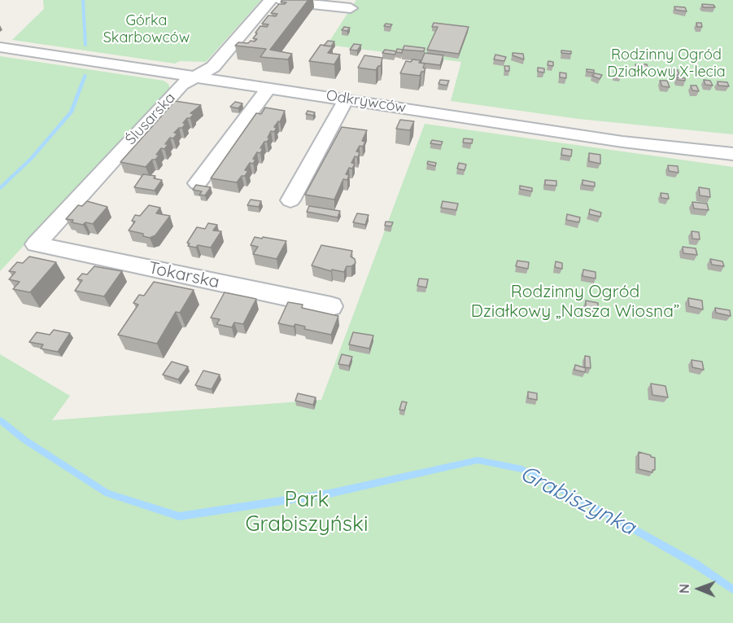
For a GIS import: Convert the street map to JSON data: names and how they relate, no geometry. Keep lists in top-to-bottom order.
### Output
{
  "streets": {
    "street": ["Odkrywców", "Ślusarska", "Tokarska"]
  },
  "crossings": [
    ["Odkrywców", "Ślusarska"],
    ["Ślusarska", "Tokarska"]
  ],
  "water": ["Grabiszynka"],
  "parks": [
    "Górka Skarbowców",
    "Rodzinny Ogród Działkowy X-lecia",
    "Rodzinny Ogród Działkowy „Nasza Wiosna”",
    "Park Grabiszyński"
  ],
  "north": "left"
}
